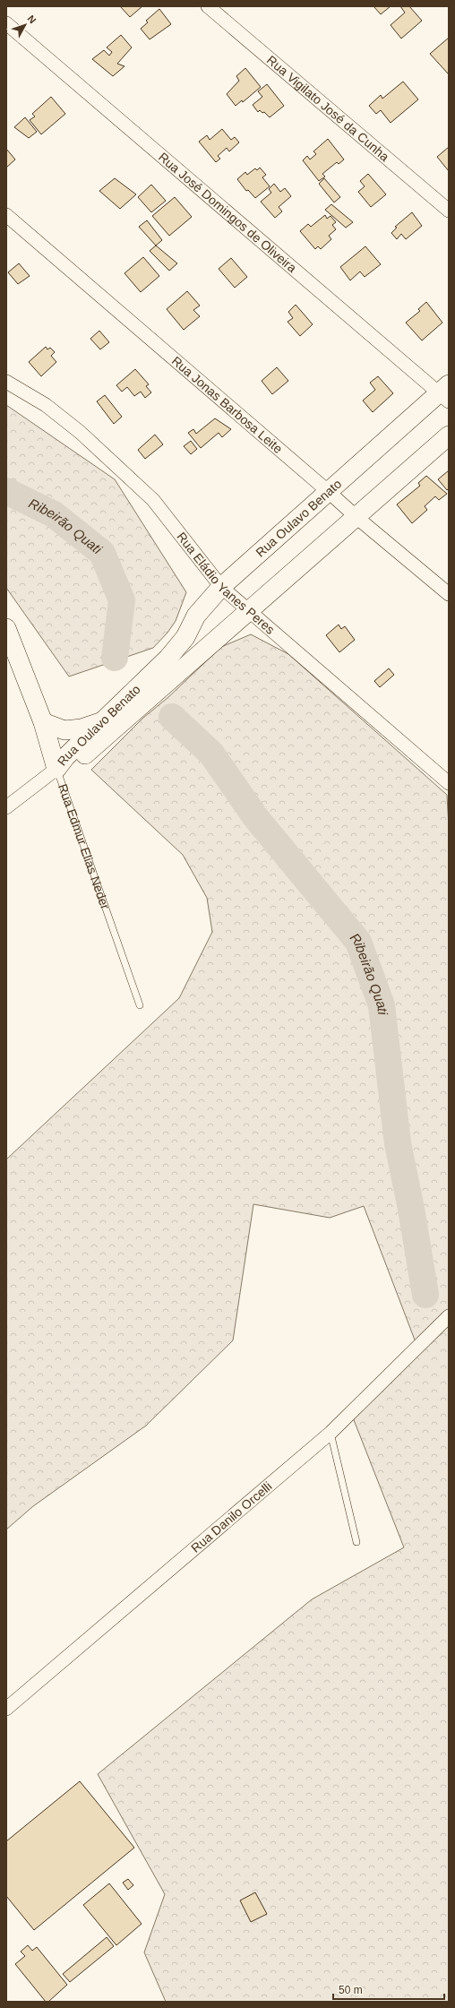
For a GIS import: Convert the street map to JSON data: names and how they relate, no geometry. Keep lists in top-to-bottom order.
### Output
{
  "streets": {
    "street": [
      "Rua Vigilato José da Cunha",
      "Rua José Domingos de Oliveira",
      "Rua Jonas Barbosa Leite",
      "Rua Oulavo Benato",
      "Rua Eládio Yanes Peres",
      "Rua Edmur Elias Neder",
      "Rua Danilo Orcelli"
    ]
  },
  "crossings": [
    ["Rua José Domingos de Oliveira", "Rua Oulavo Benato"],
    ["Rua Jonas Barbosa Leite", "Rua Oulavo Benato"],
    ["Rua Oulavo Benato", "Rua Eládio Yanes Peres"],
    ["Rua Oulavo Benato", "Rua Edmur Elias Neder"]
  ],
  "water": ["Ribeirão Quati"],
  "scale_bar": "50 m",
  "north": "top right"
}
